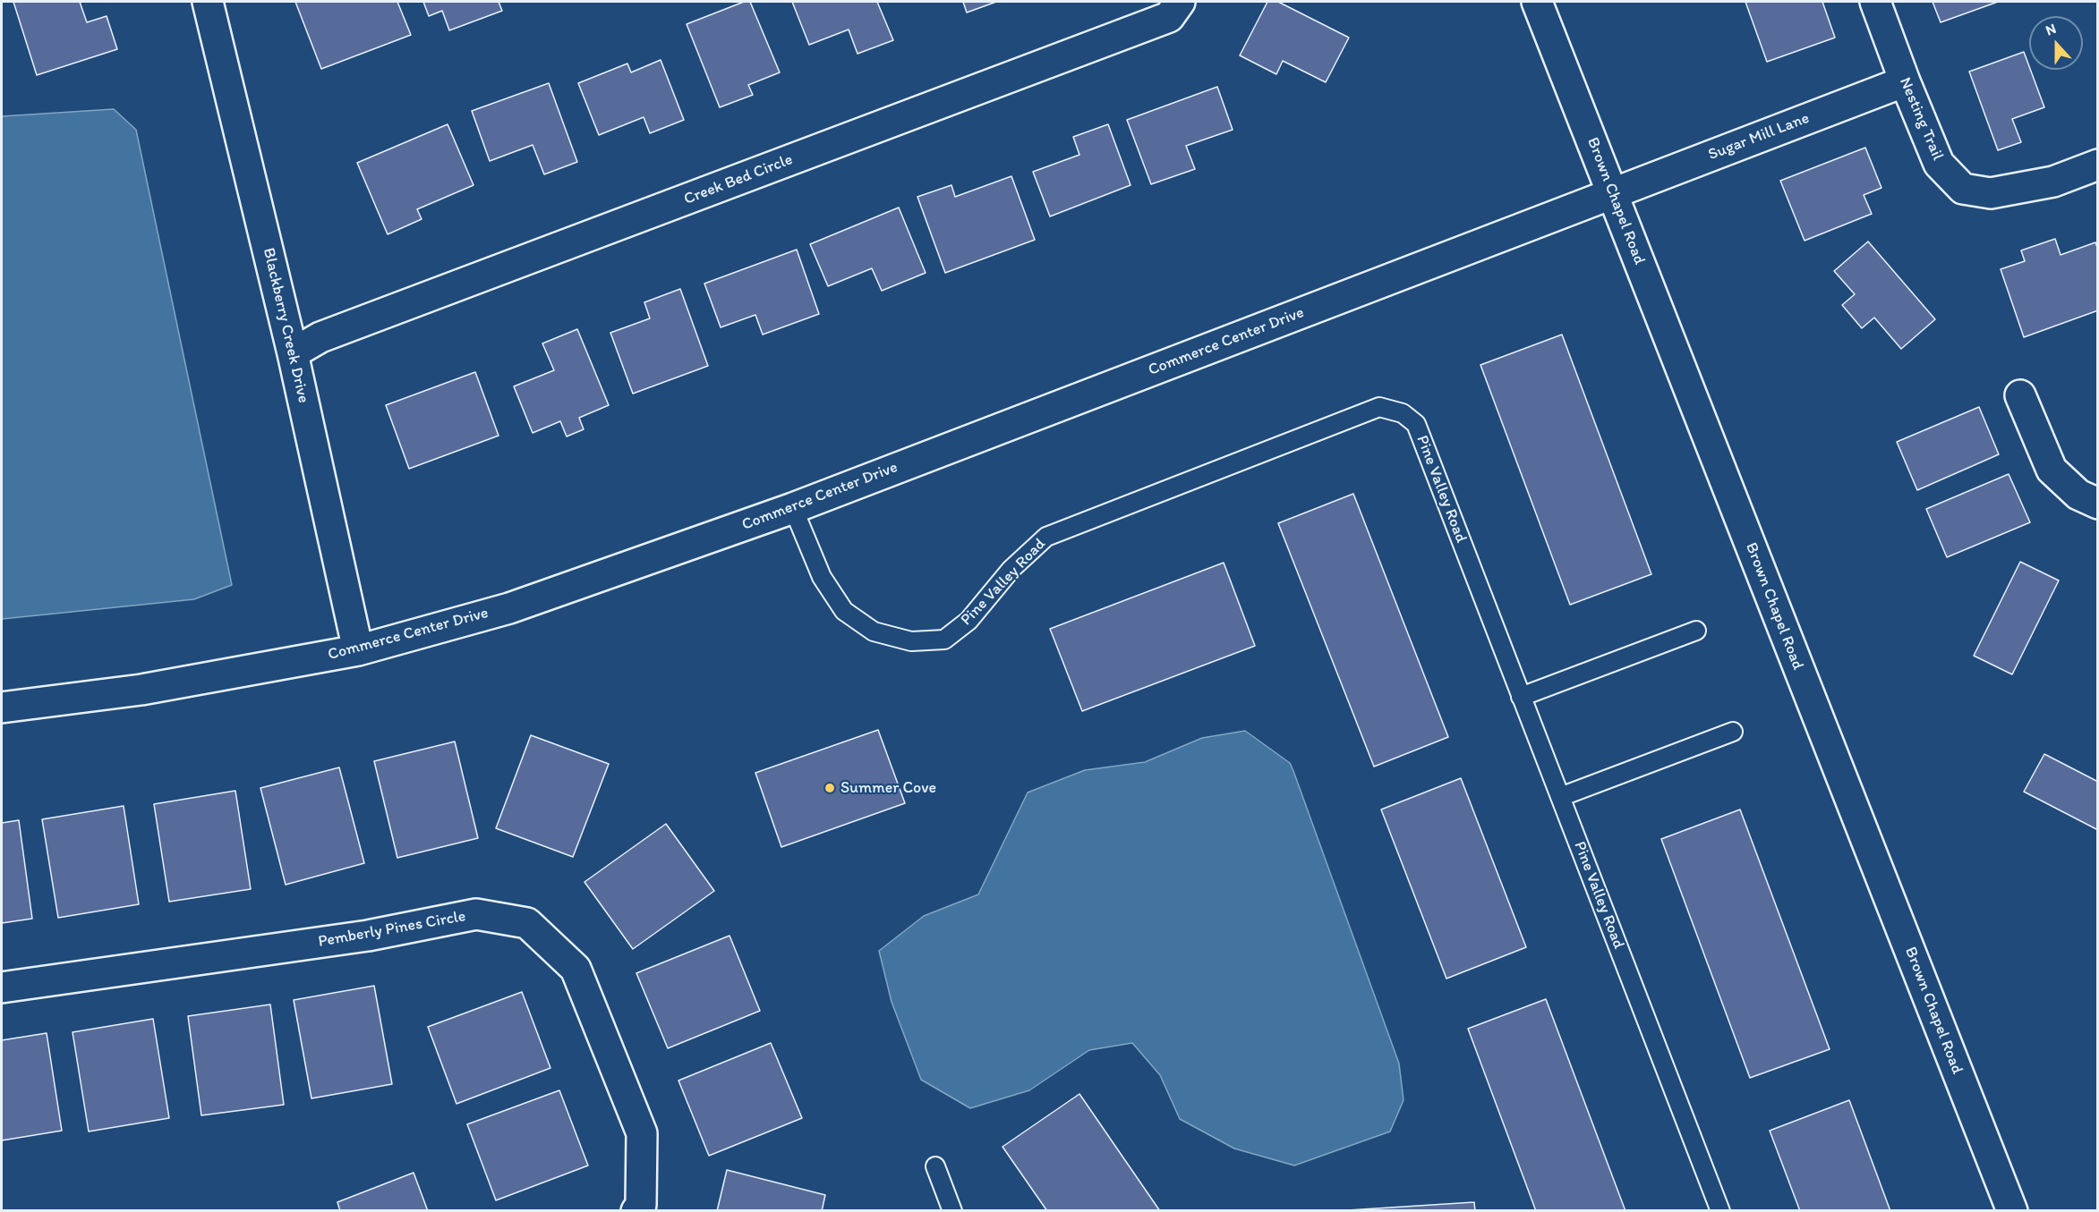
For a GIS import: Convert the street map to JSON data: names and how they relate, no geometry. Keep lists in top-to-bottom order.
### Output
{
  "streets": {
    "street": [
      "Nesting Trail",
      "Sugar Mill Lane",
      "Creek Bed Circle",
      "Brown Chapel Road",
      "Blackberry Creek Drive",
      "Commerce Center Drive",
      "Pemberly Pines Circle"
    ],
    "lane": ["Pine Valley Road"]
  },
  "crossings": [
    ["Nesting Trail", "Sugar Mill Lane"],
    ["Sugar Mill Lane", "Brown Chapel Road"],
    ["Sugar Mill Lane", "Commerce Center Drive"],
    ["Creek Bed Circle", "Blackberry Creek Drive"],
    ["Brown Chapel Road", "Commerce Center Drive"],
    ["Blackberry Creek Drive", "Commerce Center Drive"],
    ["Commerce Center Drive", "Pine Valley Road"]
  ],
  "places": ["Summer Cove"],
  "north": "top"
}
